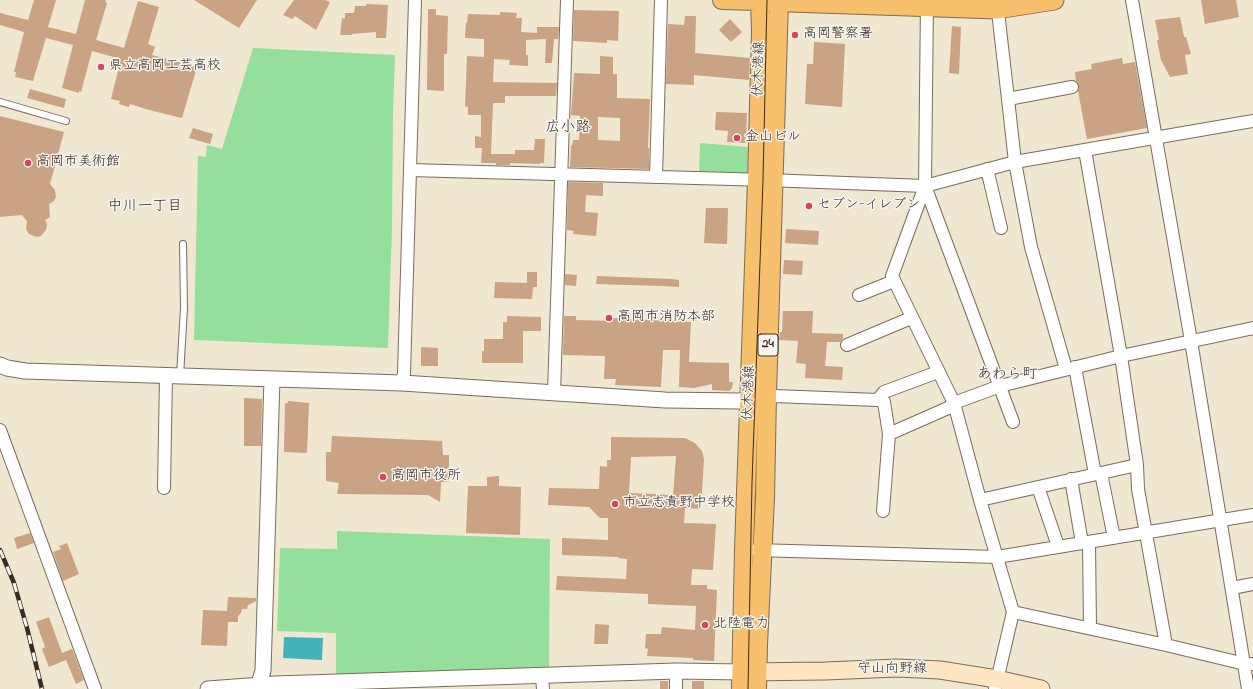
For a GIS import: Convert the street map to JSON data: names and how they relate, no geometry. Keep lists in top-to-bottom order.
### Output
{
  "streets": {
    "main road": ["伏木港線", "24", "守山向野線"]
  },
  "crossings": [
    ["伏木港線", "守山向野線"]
  ],
  "districts": ["広小路", "中川一丁目", "あわら町"],
  "places": [
    "高岡警察署",
    "県立高岡工芸高校",
    "金山ビル",
    "高岡市美術館",
    "セブン-イレブン",
    "高岡市消防本部",
    "高岡市役所",
    "市立志貴野中学校",
    "北陸電力"
  ]
}
